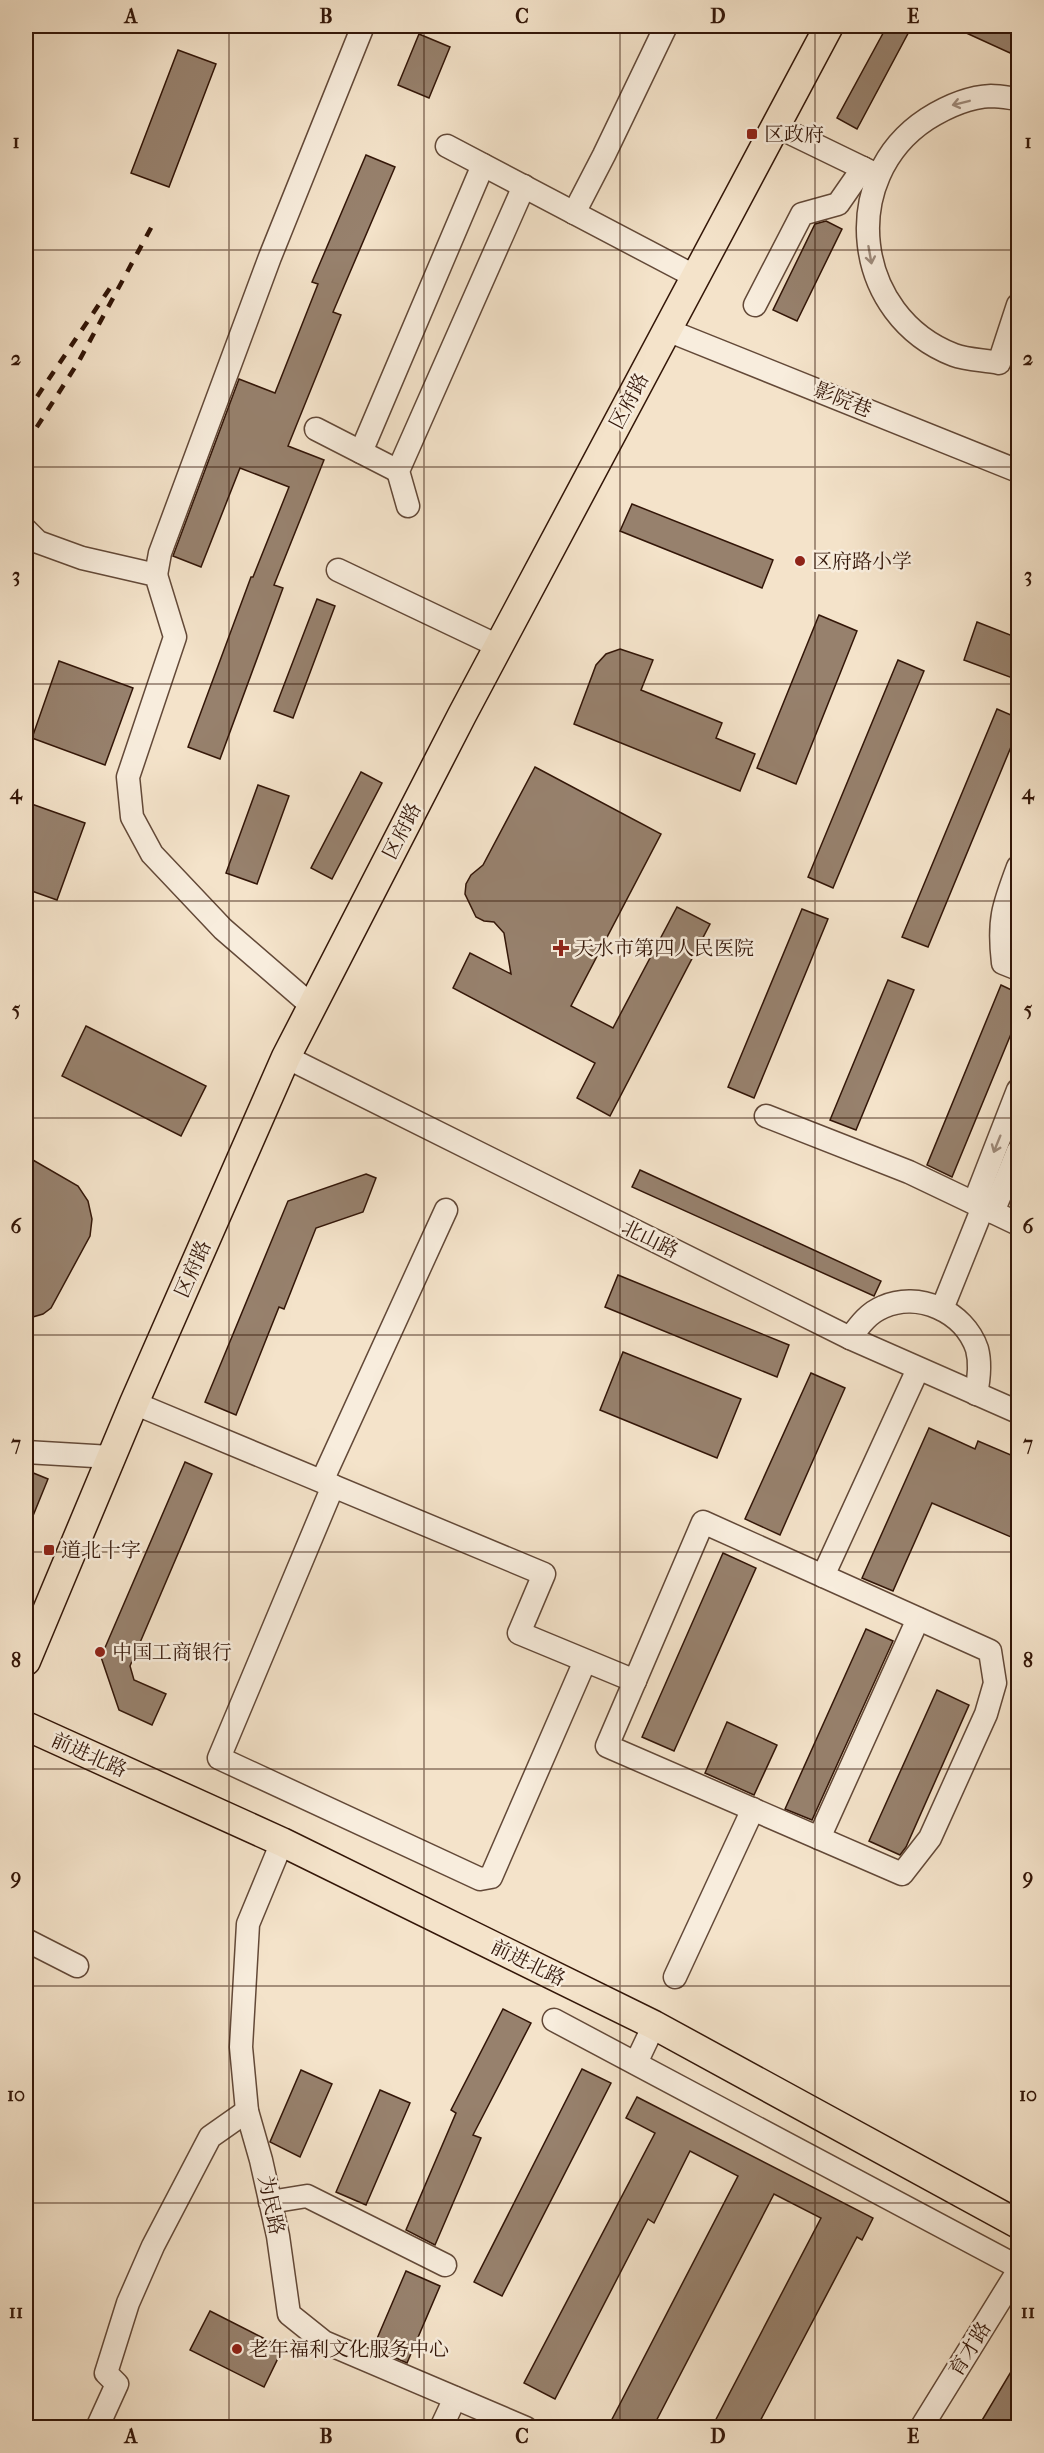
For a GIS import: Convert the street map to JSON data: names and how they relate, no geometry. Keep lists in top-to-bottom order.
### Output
{
  "streets": {
    "main road": ["区府路", "前进北路"],
    "street": [
      "影院巷",
      "北山路",
      "为民路",
      "育才路"
    ]
  },
  "crossings": [
    ["影院巷", "区府路"],
    ["区府路", "北山路"],
    ["前进北路", "为民路"]
  ],
  "places": {
    "transit": ["区政府", "道北十字"],
    "other": ["区府路小学", "中国工商银行", "老年福利文化服务中心"],
    "health": ["天水市第四人民医院"]
  },
  "grid": {
    "columns": [
      "A",
      "B",
      "C",
      "D",
      "E"
    ],
    "rows": [
      "1",
      "2",
      "3",
      "4",
      "5",
      "6",
      "7",
      "8",
      "9",
      "10",
      "11"
    ]
  }
}
